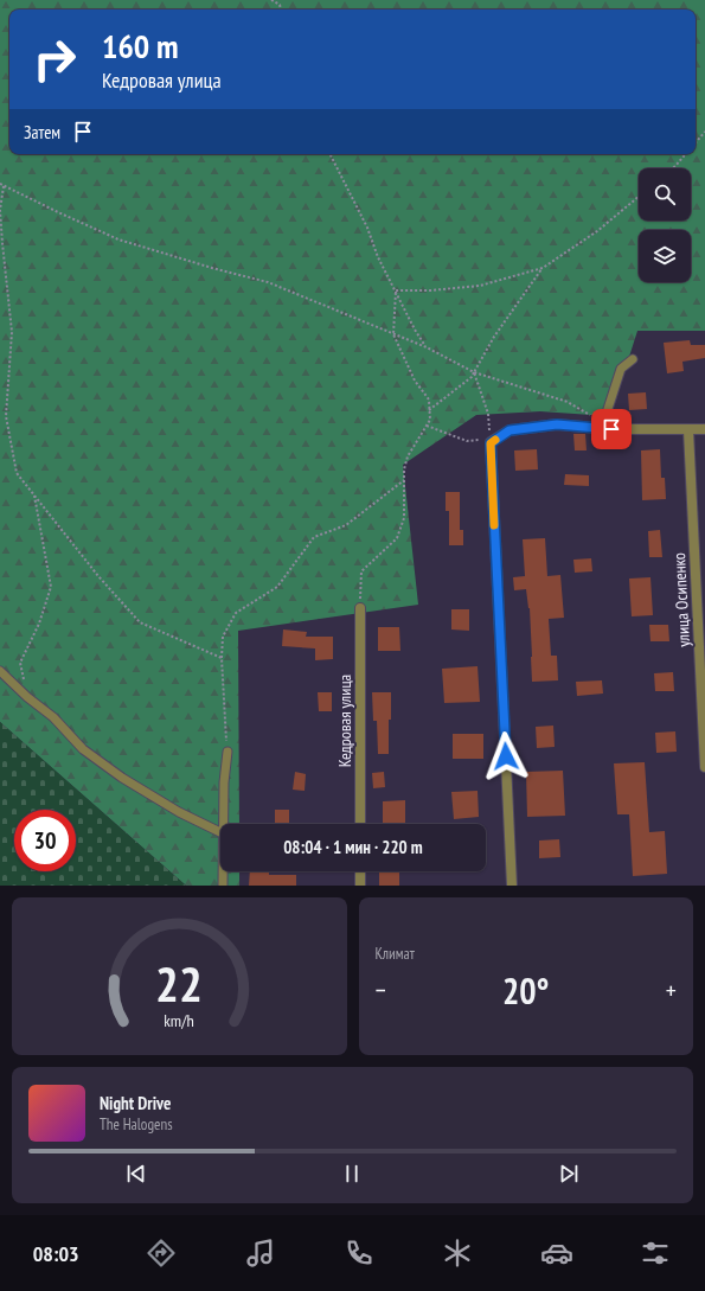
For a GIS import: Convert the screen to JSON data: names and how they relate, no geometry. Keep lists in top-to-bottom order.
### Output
{
  "streets": {
    "street": ["улица Осипенко", "Кедровая улица"]
  },
  "page": {
    "turn": ["160 m", "Кедровая улица"],
    "then": "Затем",
    "limit": "30",
    "trip": "08:04 · 1 мин · 220 m",
    "tile": "Климат",
    "heat": ["−", "20°", "+"],
    "song": ["Night Drive", "The Halogens"],
    "tabs": "08:03",
    "gauge": ["22", "km/h"]
  }
}
